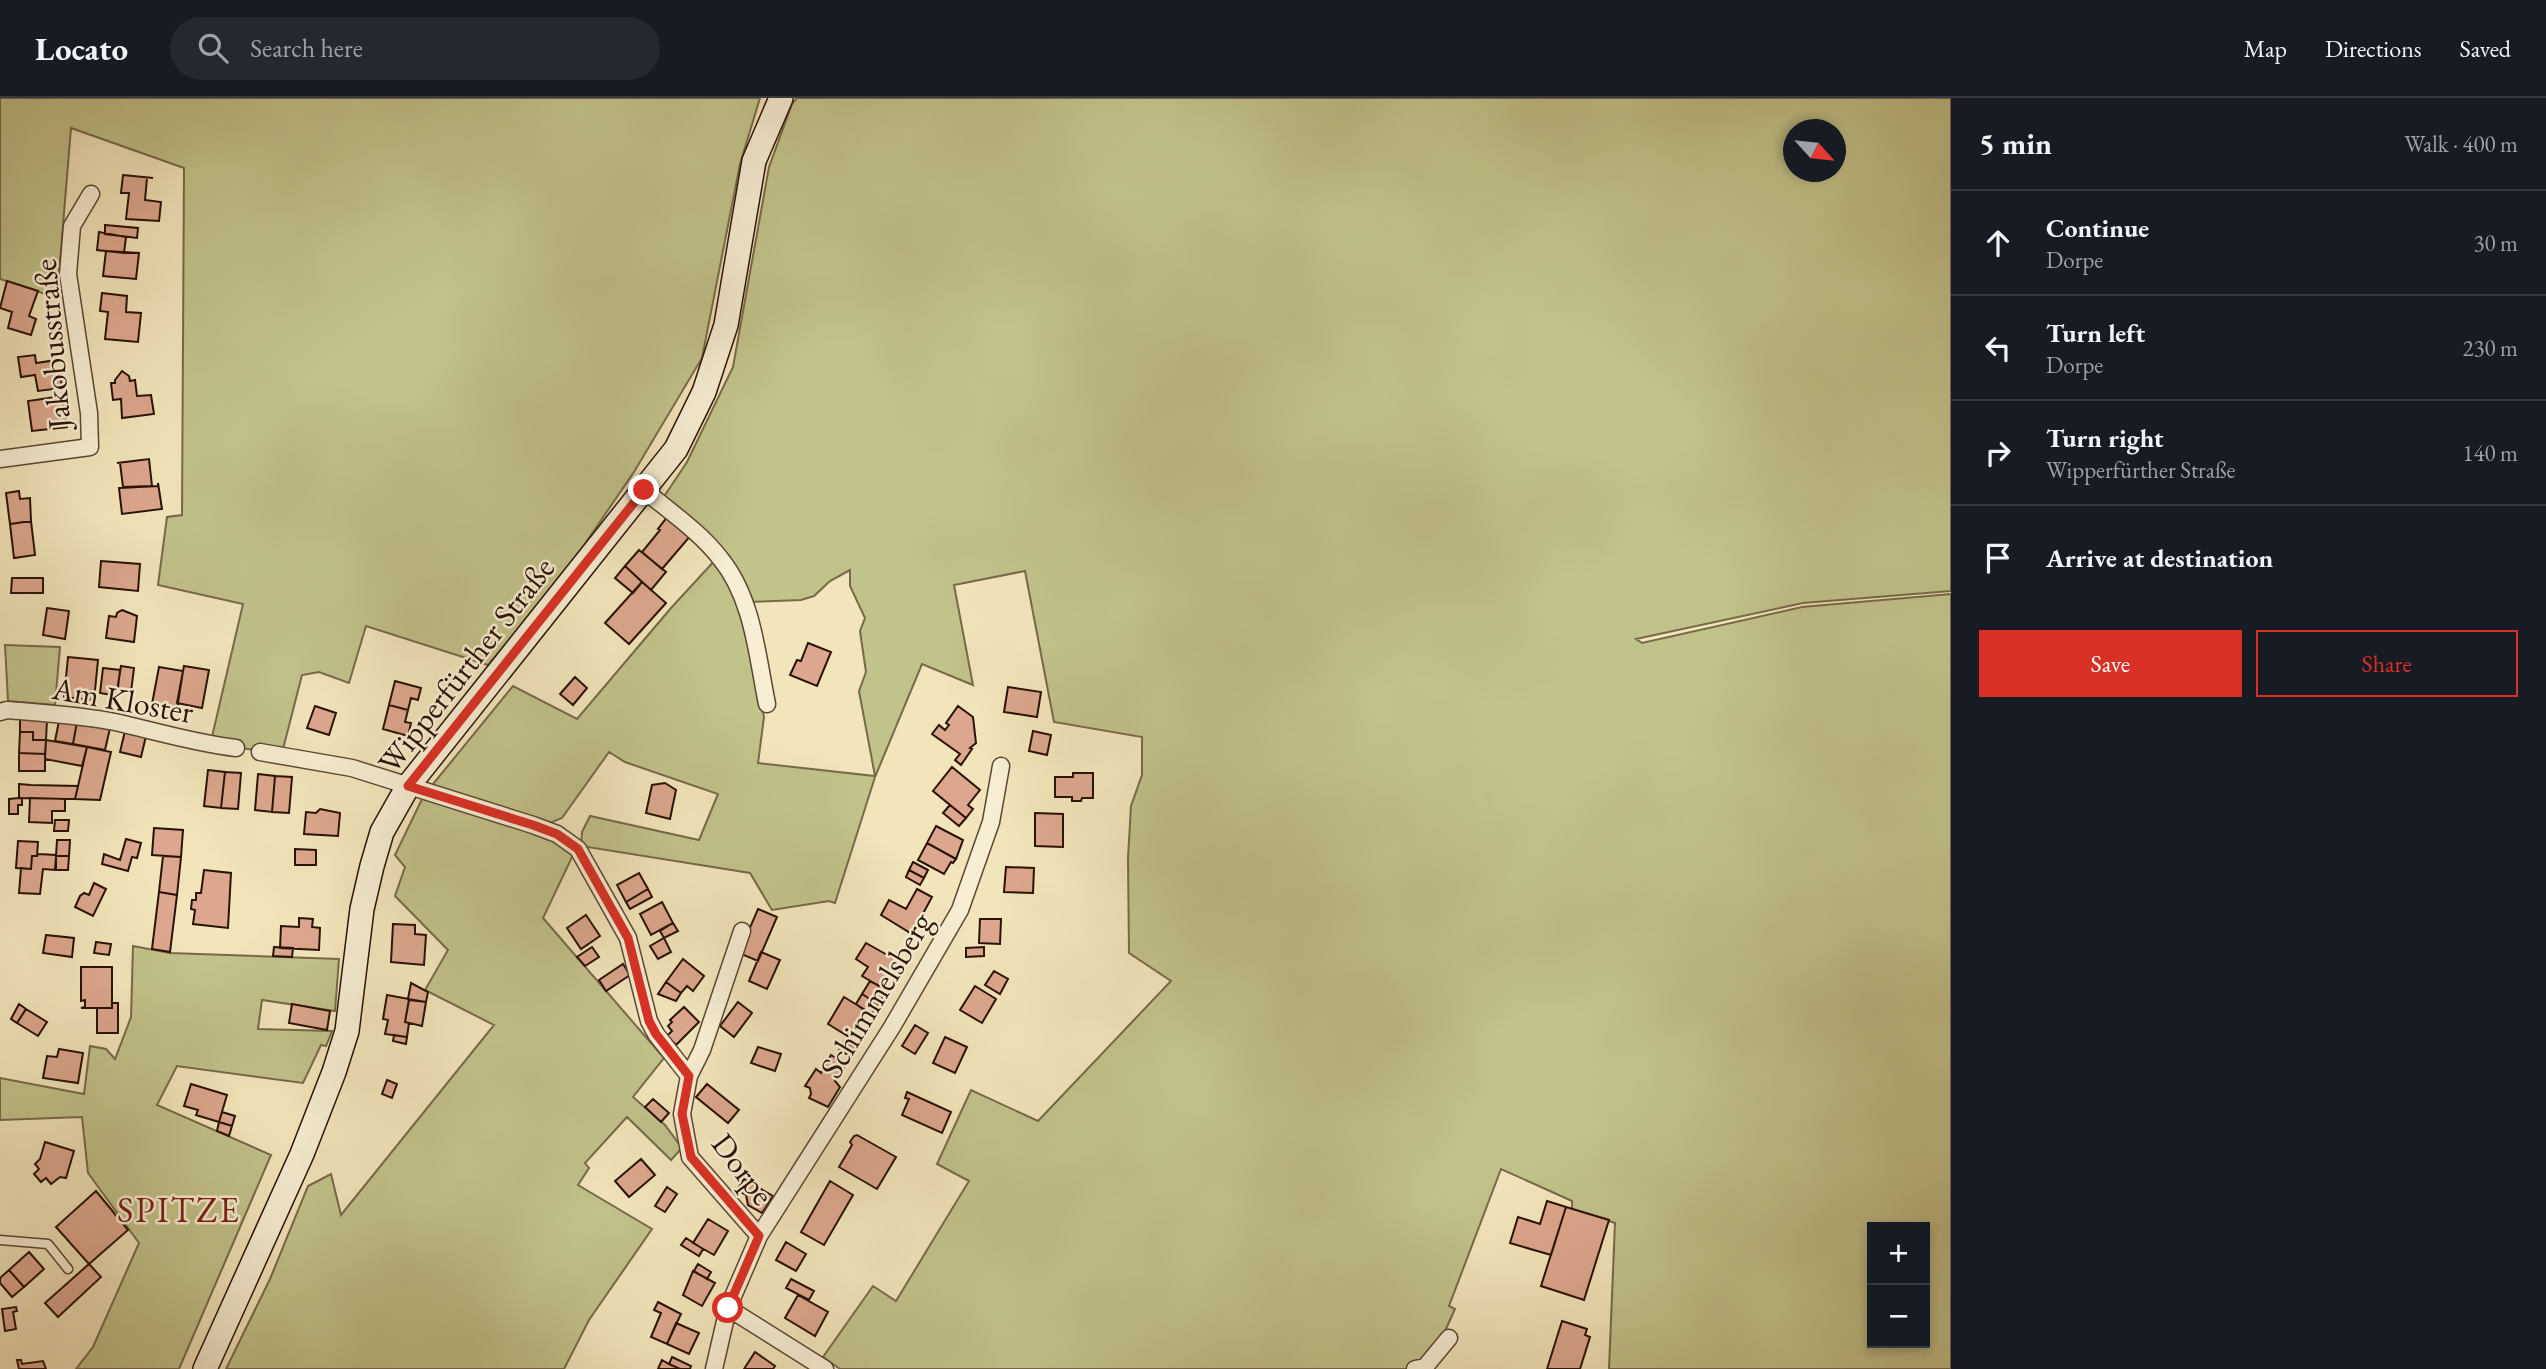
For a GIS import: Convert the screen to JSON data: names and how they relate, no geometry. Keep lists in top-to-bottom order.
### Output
{
  "streets": {
    "main road": ["Wipperfürther Straße"],
    "street": [
      "Jakobusstraße",
      "Am Kloster",
      "Schimmelsberg",
      "Dorpe"
    ]
  },
  "crossings": [
    ["Schimmelsberg", "Dorpe"]
  ],
  "districts": ["SPITZE"],
  "north": "bottom right",
  "page": {
    "header": "Locato",
    "search": "Search here",
    "nav": ["Map", "Directions", "Saved"],
    "heading": ["5 min", "Walk · 400 m"],
    "list": [
      ["Continue", "Dorpe", "30 m"],
      ["Turn left", "Dorpe", "230 m"],
      ["Turn right", "Wipperfürther Straße", "140 m"],
      "Arrive at destination"
    ],
    "buttons": ["Save", "Share"],
    "map_buttons": ["+", "−"]
  }
}
